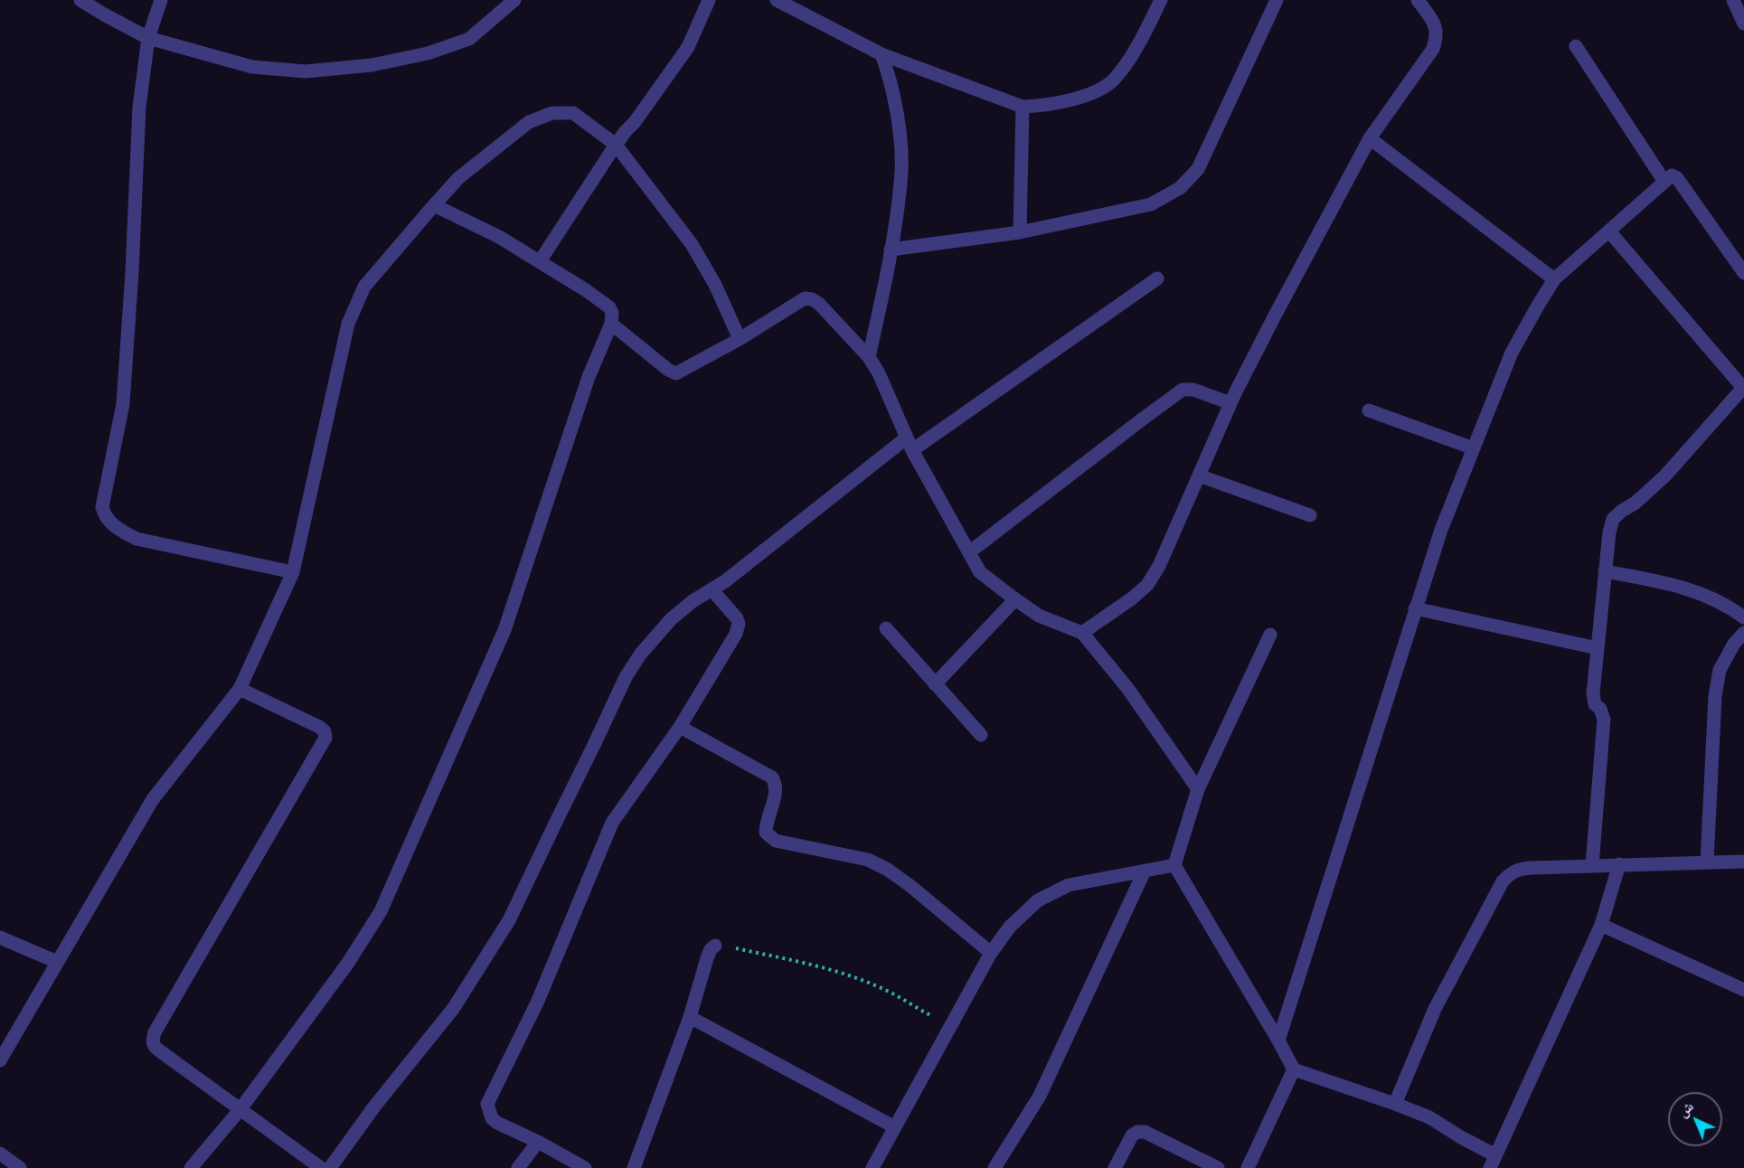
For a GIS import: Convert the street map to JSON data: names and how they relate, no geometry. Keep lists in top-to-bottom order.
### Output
{
  "north": "top left"
}
